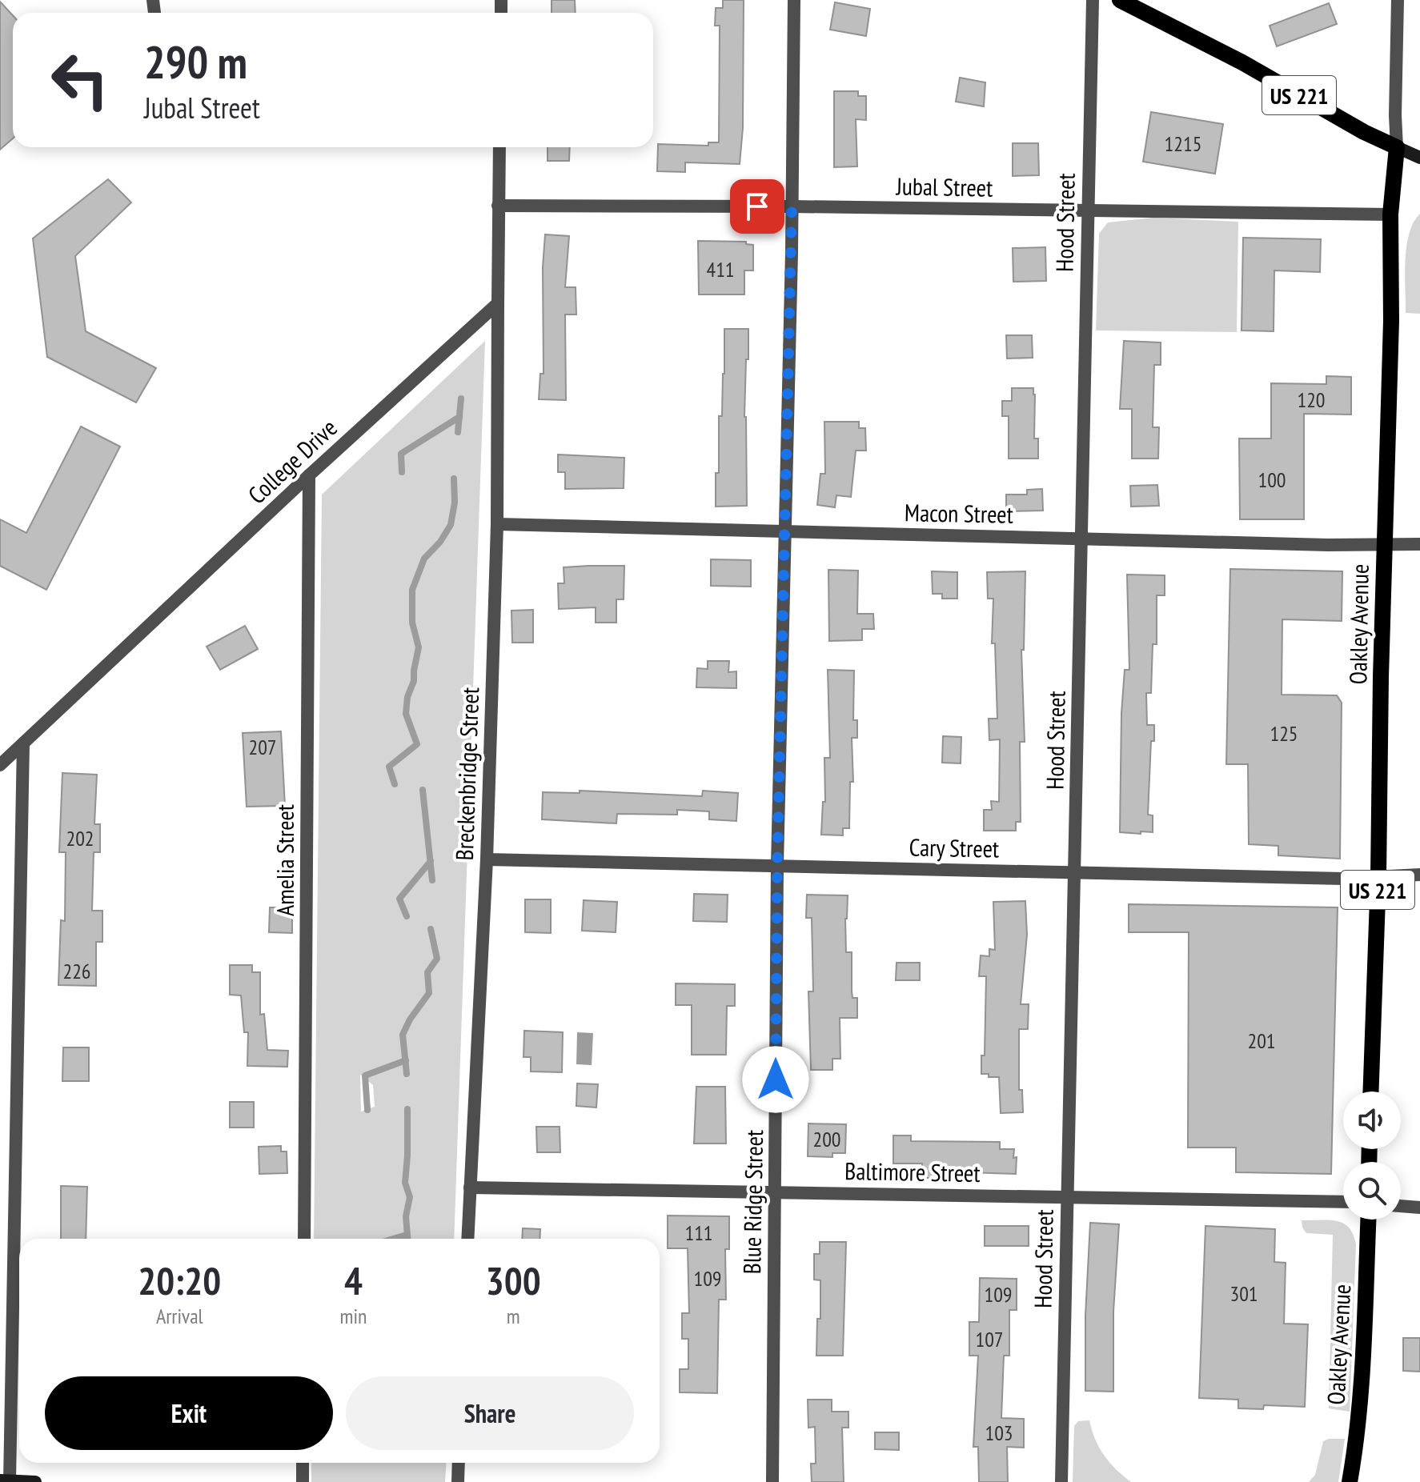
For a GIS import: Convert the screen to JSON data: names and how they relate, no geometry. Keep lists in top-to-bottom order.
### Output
{
  "streets": {
    "main road": ["US 221", "Oakley Avenue"],
    "street": [
      "Jubal Street",
      "Hood Street",
      "College Drive",
      "Macon Street",
      "Breckenbridge Street",
      "Cary Street",
      "Amelia Street",
      "Baltimore Street",
      "Blue Ridge Street"
    ]
  },
  "crossings": [
    ["US 221", "Oakley Avenue"],
    ["Jubal Street", "Hood Street"],
    ["Jubal Street", "Oakley Avenue"],
    ["Jubal Street", "Blue Ridge Street"],
    ["Hood Street", "Macon Street"],
    ["Hood Street", "Cary Street"],
    ["Hood Street", "Baltimore Street"],
    ["College Drive", "Breckenbridge Street"],
    ["College Drive", "Amelia Street"],
    ["Macon Street", "Oakley Avenue"],
    ["Macon Street", "Breckenbridge Street"],
    ["Macon Street", "Blue Ridge Street"],
    ["Oakley Avenue", "Cary Street"],
    ["Breckenbridge Street", "Cary Street"],
    ["Breckenbridge Street", "Baltimore Street"],
    ["Cary Street", "Blue Ridge Street"],
    ["Baltimore Street", "Blue Ridge Street"]
  ],
  "house_numbers": [
    "1215",
    "411",
    "120",
    "100",
    "125",
    "207",
    "202",
    "226",
    "201",
    "200",
    "111",
    "109",
    "301",
    "109",
    "107",
    "103"
  ],
  "page": {
    "turn": ["290 m", "Jubal Street"],
    "eta": [
      "20:20",
      "Arrival",
      "4",
      "min",
      "300",
      "m"
    ],
    "buttons": ["Exit", "Share"]
  }
}
